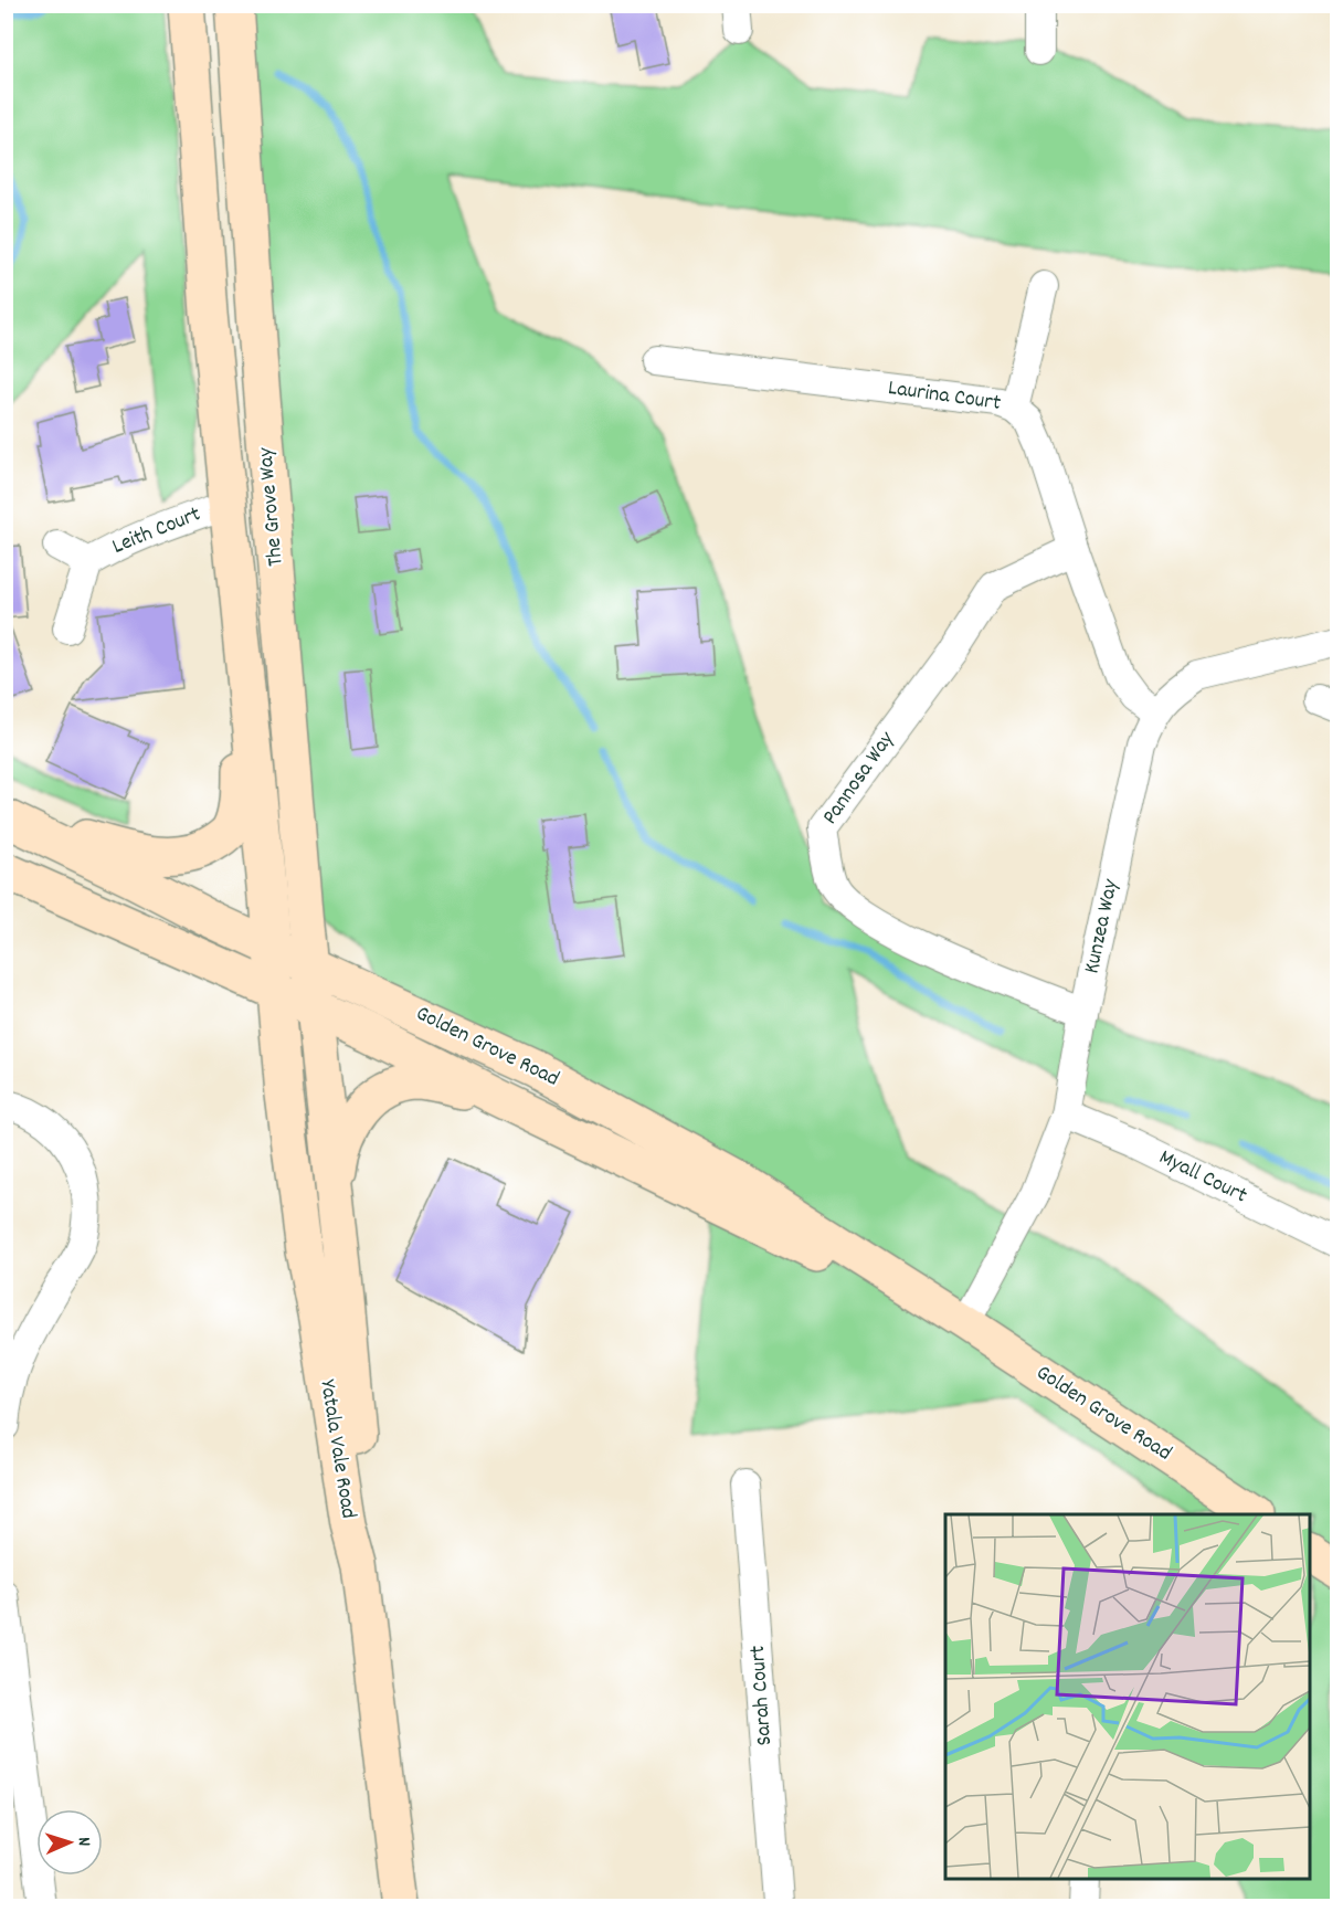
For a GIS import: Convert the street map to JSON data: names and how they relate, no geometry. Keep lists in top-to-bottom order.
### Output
{
  "streets": {
    "main road": ["The Grove Way", "Golden Grove Road", "Yatala Vale Road"],
    "street": [
      "Laurina Court",
      "Leith Court",
      "Pannosa Way",
      "Kunzea Way",
      "Myall Court",
      "Sarah Court"
    ]
  },
  "crossings": [
    ["Laurina Court", "Pannosa Way"],
    ["Laurina Court", "Kunzea Way"],
    ["The Grove Way", "Leith Court"],
    ["The Grove Way", "Golden Grove Road"],
    ["The Grove Way", "Yatala Vale Road"],
    ["Pannosa Way", "Kunzea Way"],
    ["Kunzea Way", "Golden Grove Road"],
    ["Kunzea Way", "Myall Court"],
    ["Golden Grove Road", "Yatala Vale Road"]
  ],
  "north": "right"
}
